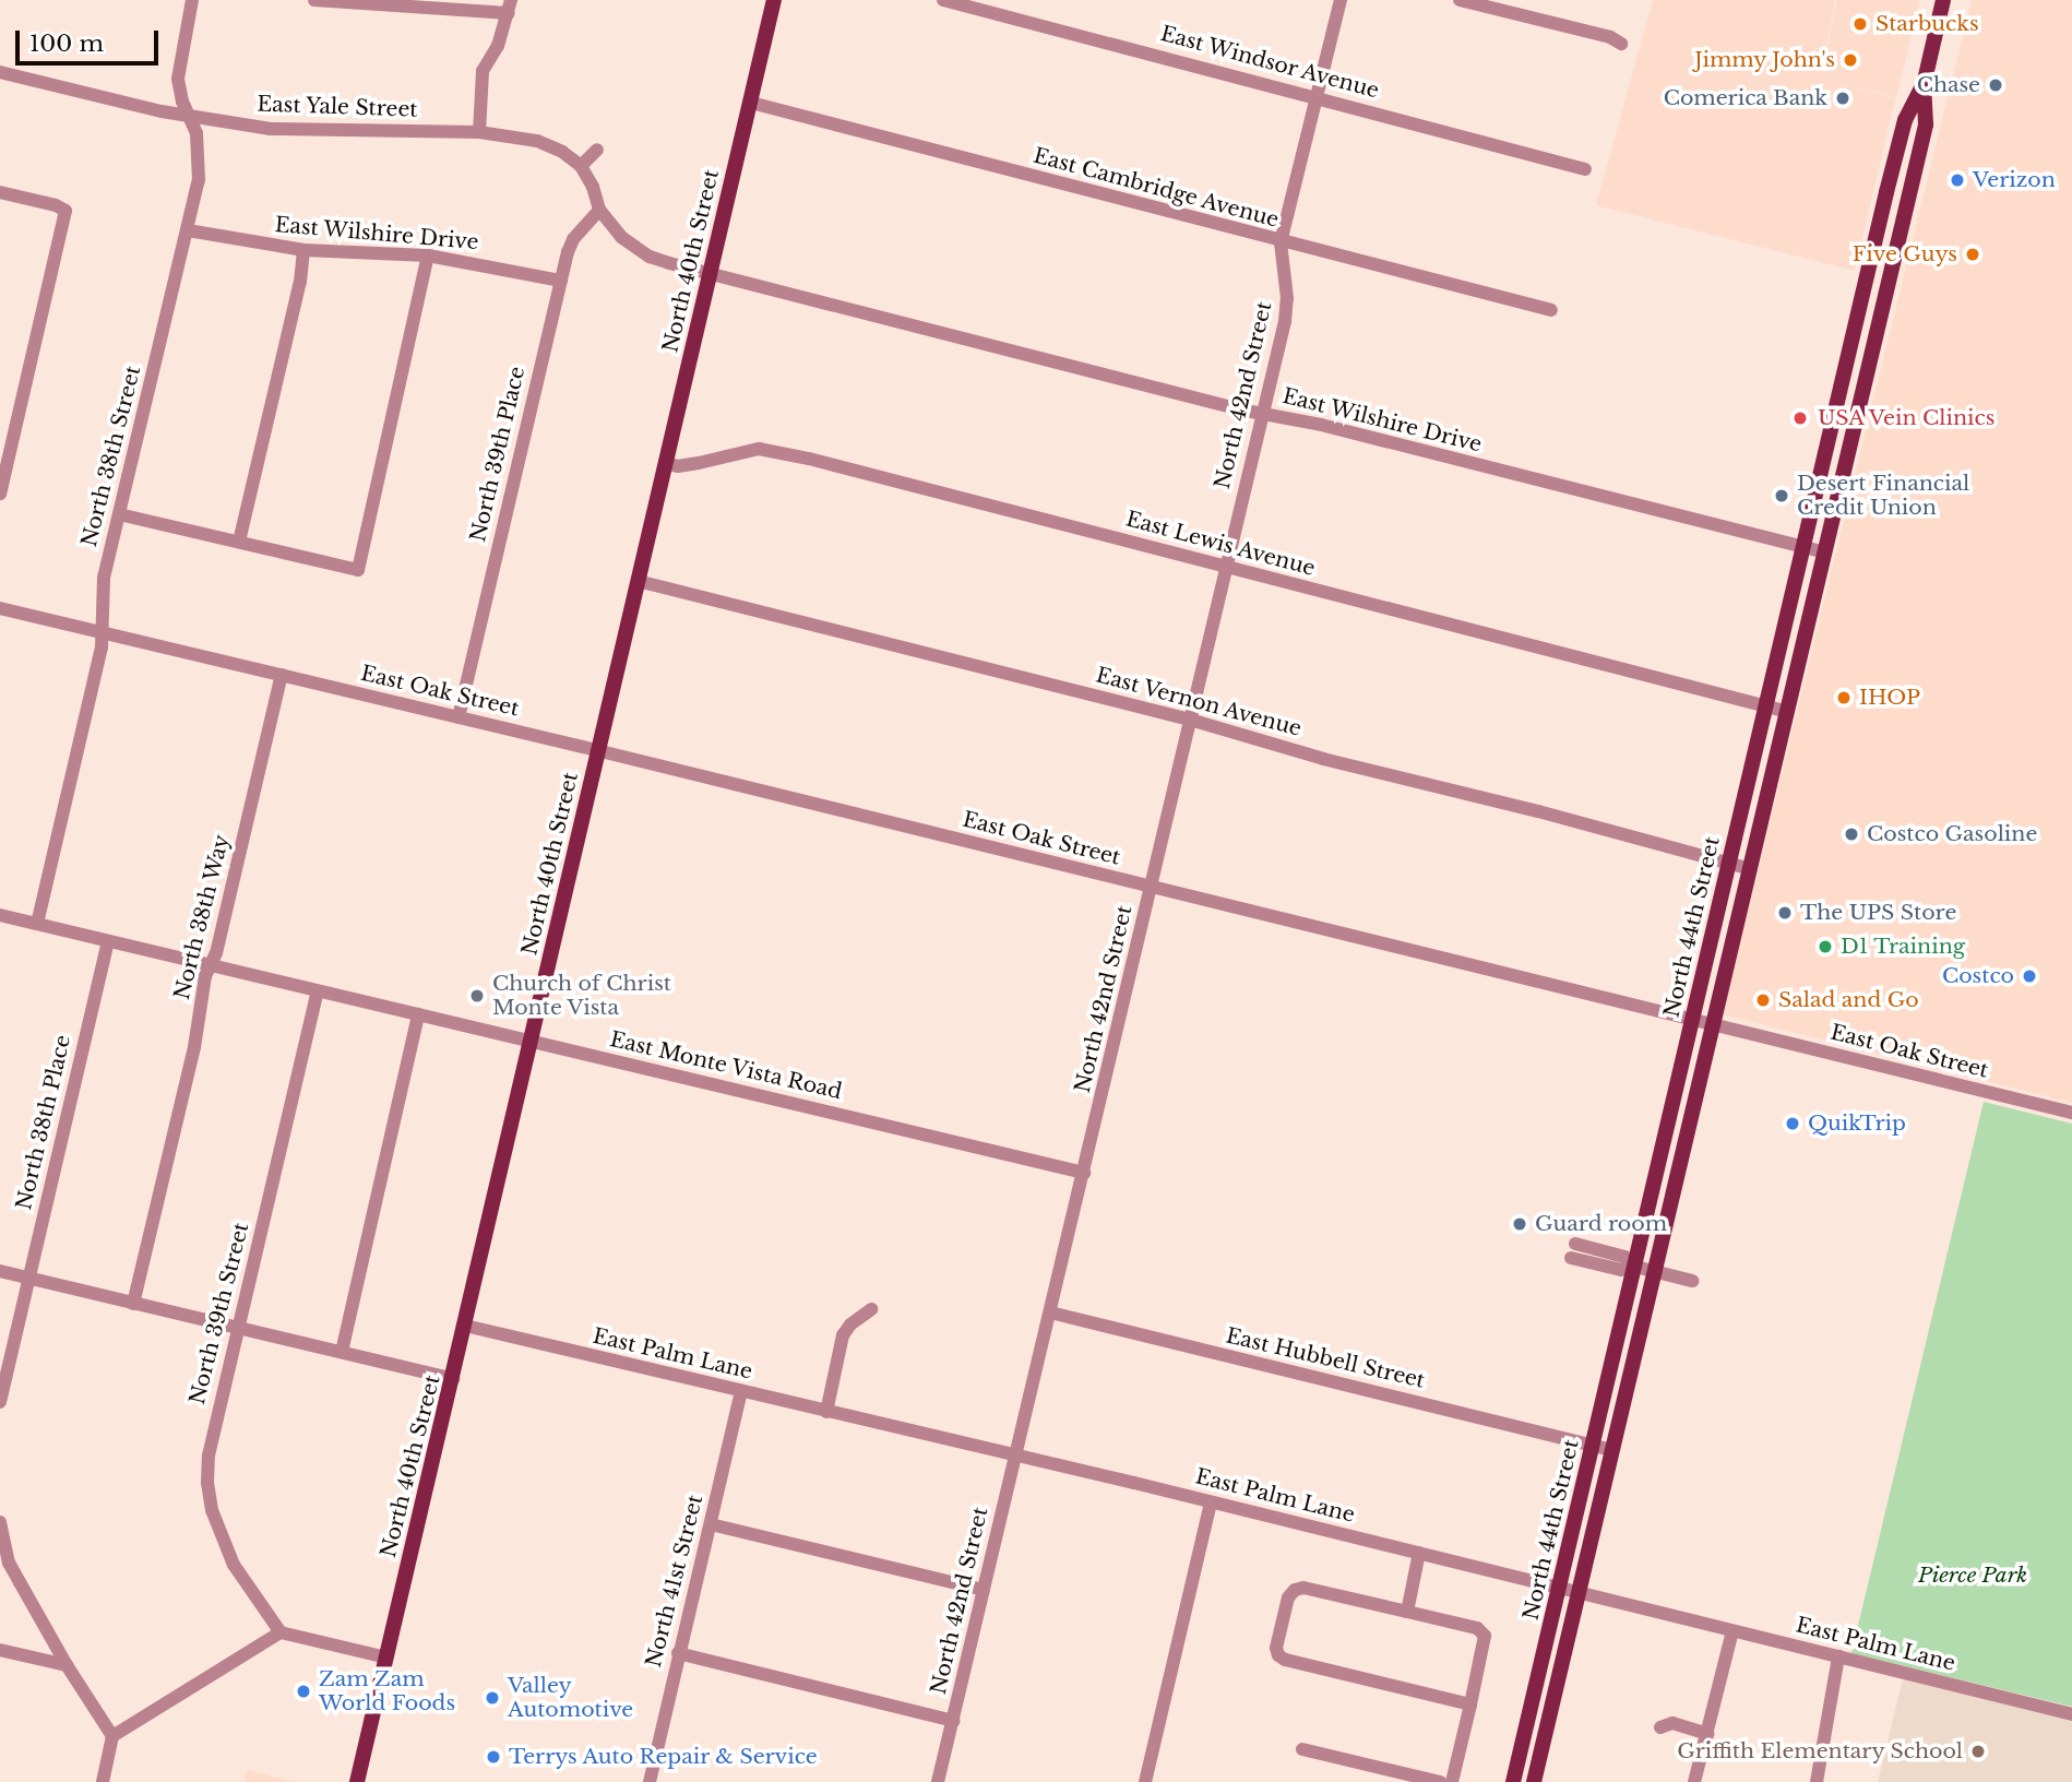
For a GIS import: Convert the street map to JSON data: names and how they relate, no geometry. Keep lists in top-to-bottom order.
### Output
{
  "streets": {
    "main road": ["North 40th Street", "North 44th Street"],
    "street": [
      "East Windsor Avenue",
      "East Yale Street",
      "East Cambridge Avenue",
      "East Wilshire Drive",
      "North 42nd Street",
      "North 39th Place",
      "North 38th Street",
      "East Lewis Avenue",
      "East Oak Street",
      "East Vernon Avenue",
      "North 38th Way",
      "East Monte Vista Road",
      "North 38th Place",
      "North 39th Street",
      "East Palm Lane",
      "East Hubbell Street",
      "North 41st Street"
    ]
  },
  "crossings": [
    ["East Windsor Avenue", "North 42nd Street"],
    ["East Yale Street", "North 38th Street"],
    ["East Cambridge Avenue", "North 40th Street"],
    ["East Cambridge Avenue", "North 42nd Street"],
    ["East Wilshire Drive", "North 40th Street"],
    ["East Wilshire Drive", "North 42nd Street"],
    ["East Wilshire Drive", "North 39th Place"],
    ["East Wilshire Drive", "North 38th Street"],
    ["East Wilshire Drive", "North 44th Street"],
    ["North 40th Street", "East Lewis Avenue"],
    ["North 40th Street", "East Oak Street"],
    ["North 40th Street", "East Vernon Avenue"],
    ["North 40th Street", "East Monte Vista Road"],
    ["North 40th Street", "East Palm Lane"],
    ["North 42nd Street", "East Lewis Avenue"],
    ["North 42nd Street", "East Oak Street"],
    ["North 42nd Street", "East Vernon Avenue"],
    ["North 42nd Street", "East Monte Vista Road"],
    ["North 42nd Street", "East Palm Lane"],
    ["North 42nd Street", "East Hubbell Street"],
    ["North 39th Place", "East Oak Street"],
    ["North 38th Street", "East Oak Street"],
    ["North 38th Street", "East Monte Vista Road"],
    ["East Lewis Avenue", "North 44th Street"],
    ["East Oak Street", "North 38th Way"],
    ["East Oak Street", "North 44th Street"],
    ["East Vernon Avenue", "North 44th Street"],
    ["North 38th Way", "East Monte Vista Road"],
    ["North 44th Street", "East Palm Lane"],
    ["North 44th Street", "East Hubbell Street"],
    ["East Monte Vista Road", "North 38th Place"],
    ["East Monte Vista Road", "North 39th Street"],
    ["East Palm Lane", "North 41st Street"]
  ],
  "parks": ["Pierce Park"],
  "places": [
    "Starbucks",
    "Jimmy John's",
    "Chase",
    "Comerica Bank",
    "Verizon",
    "Five Guys",
    "USA Vein Clinics",
    "Desert Financial Credit Union",
    "IHOP",
    "Costco Gasoline",
    "The UPS Store",
    "D1 Training",
    "Costco",
    "Church of Christ Monte Vista",
    "Salad and Go",
    "QuikTrip",
    "Guard room",
    "Zam Zam World Foods",
    "Valley Automotive",
    "Griffith Elementary School",
    "Terrys Auto Repair & Service"
  ],
  "scale_bar": "100 m"
}
